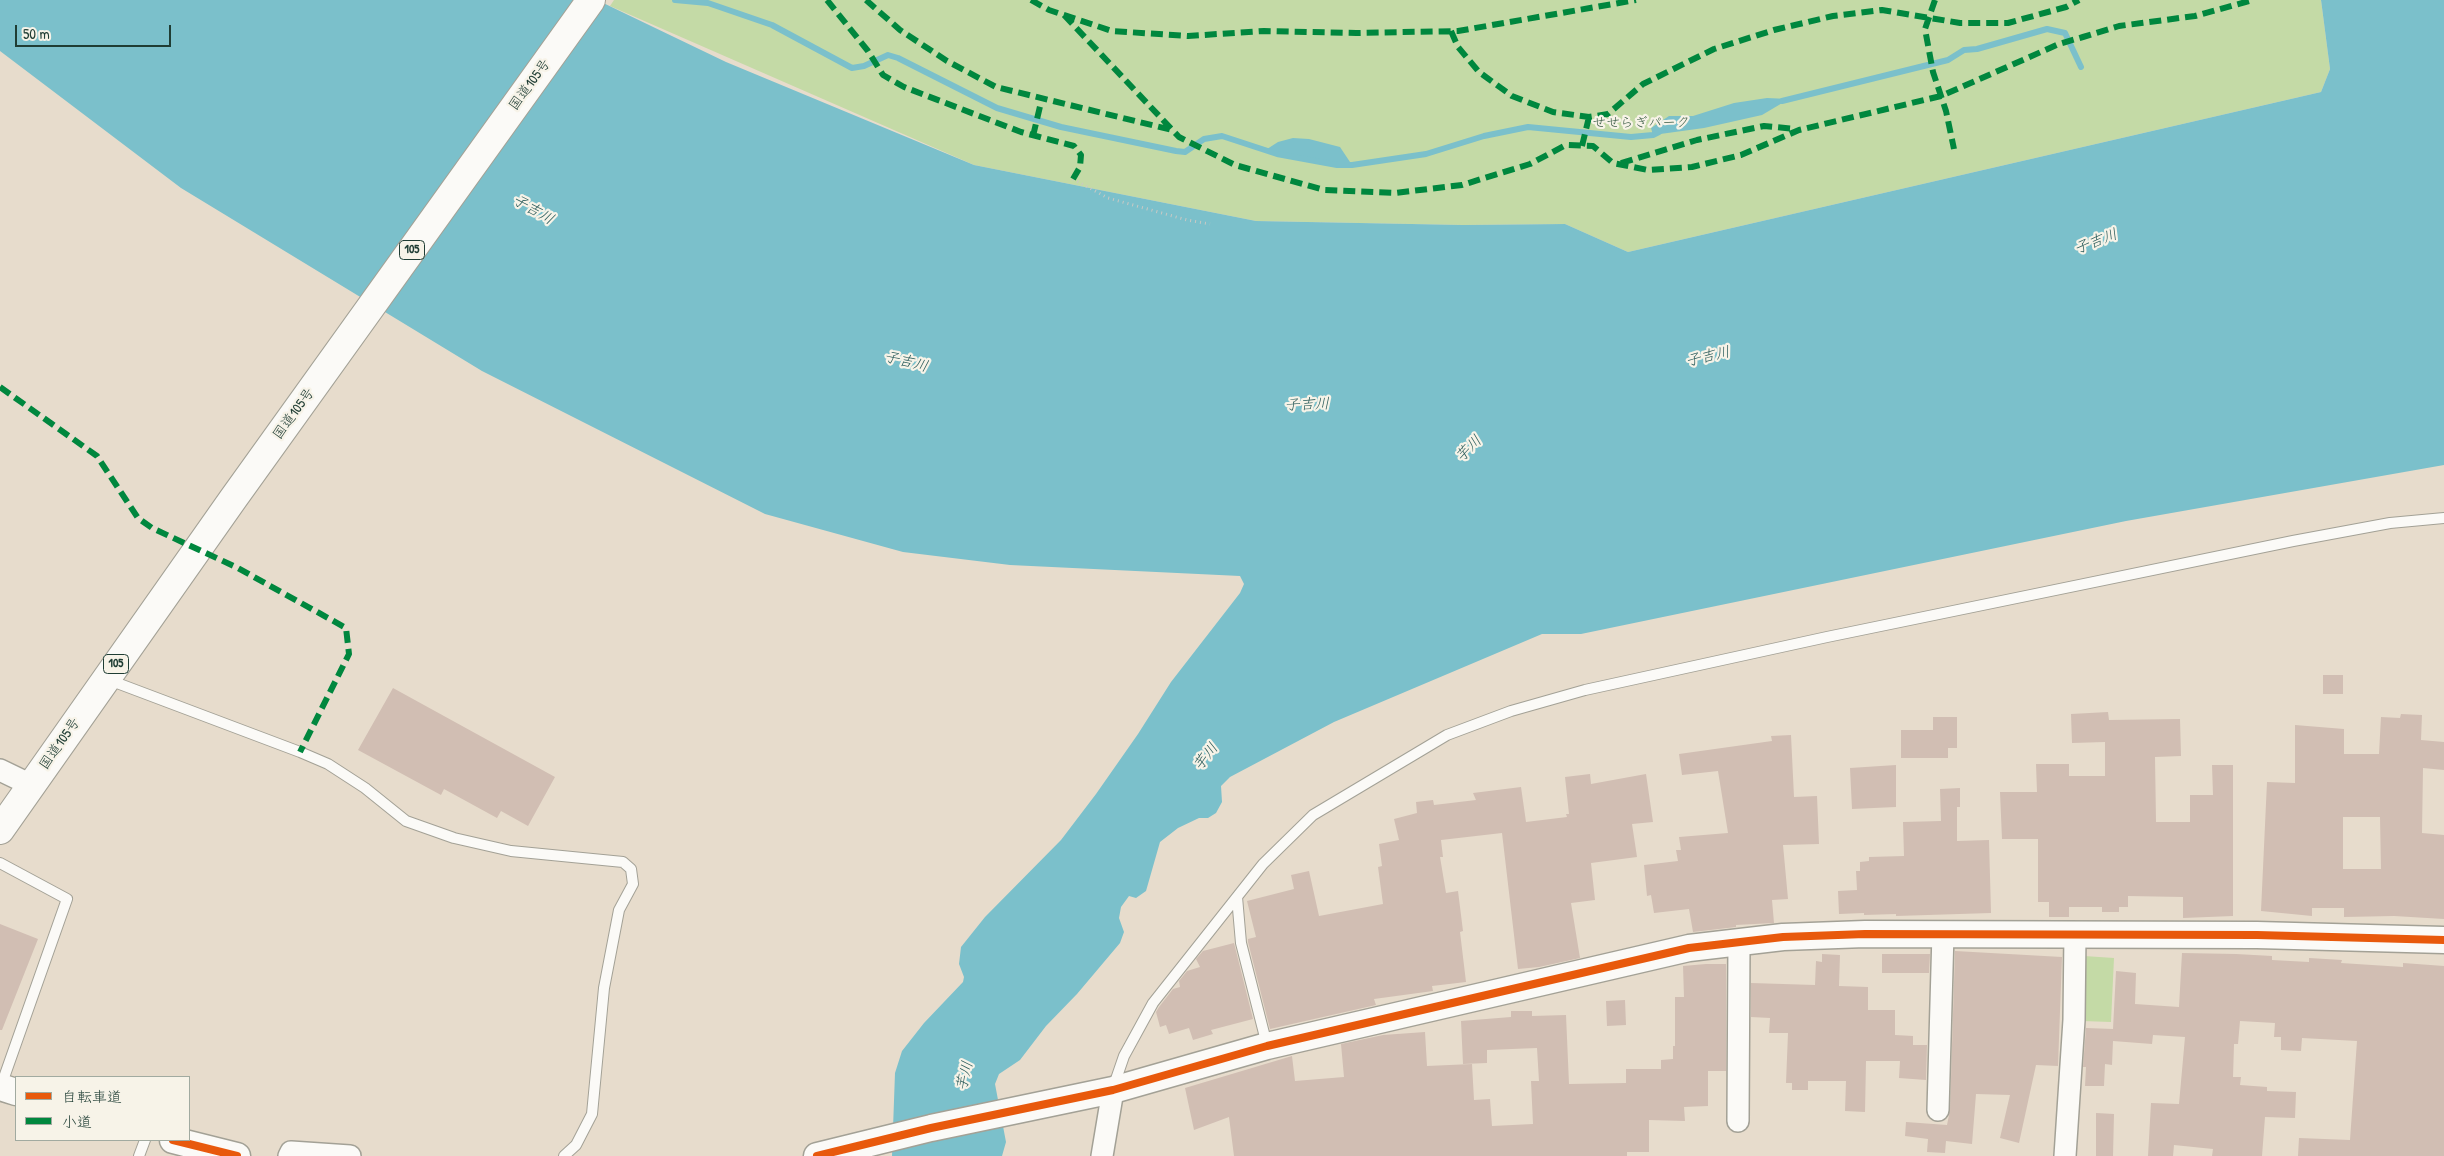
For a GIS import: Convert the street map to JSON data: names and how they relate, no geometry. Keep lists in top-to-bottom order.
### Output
{
  "streets": {
    "highway": ["国道105号", "105"]
  },
  "water": ["子吉川", "芋川"],
  "parks": ["せせらぎパーク"],
  "legend": ["自転車道", "小道"],
  "scale_bar": "50 m"
}
